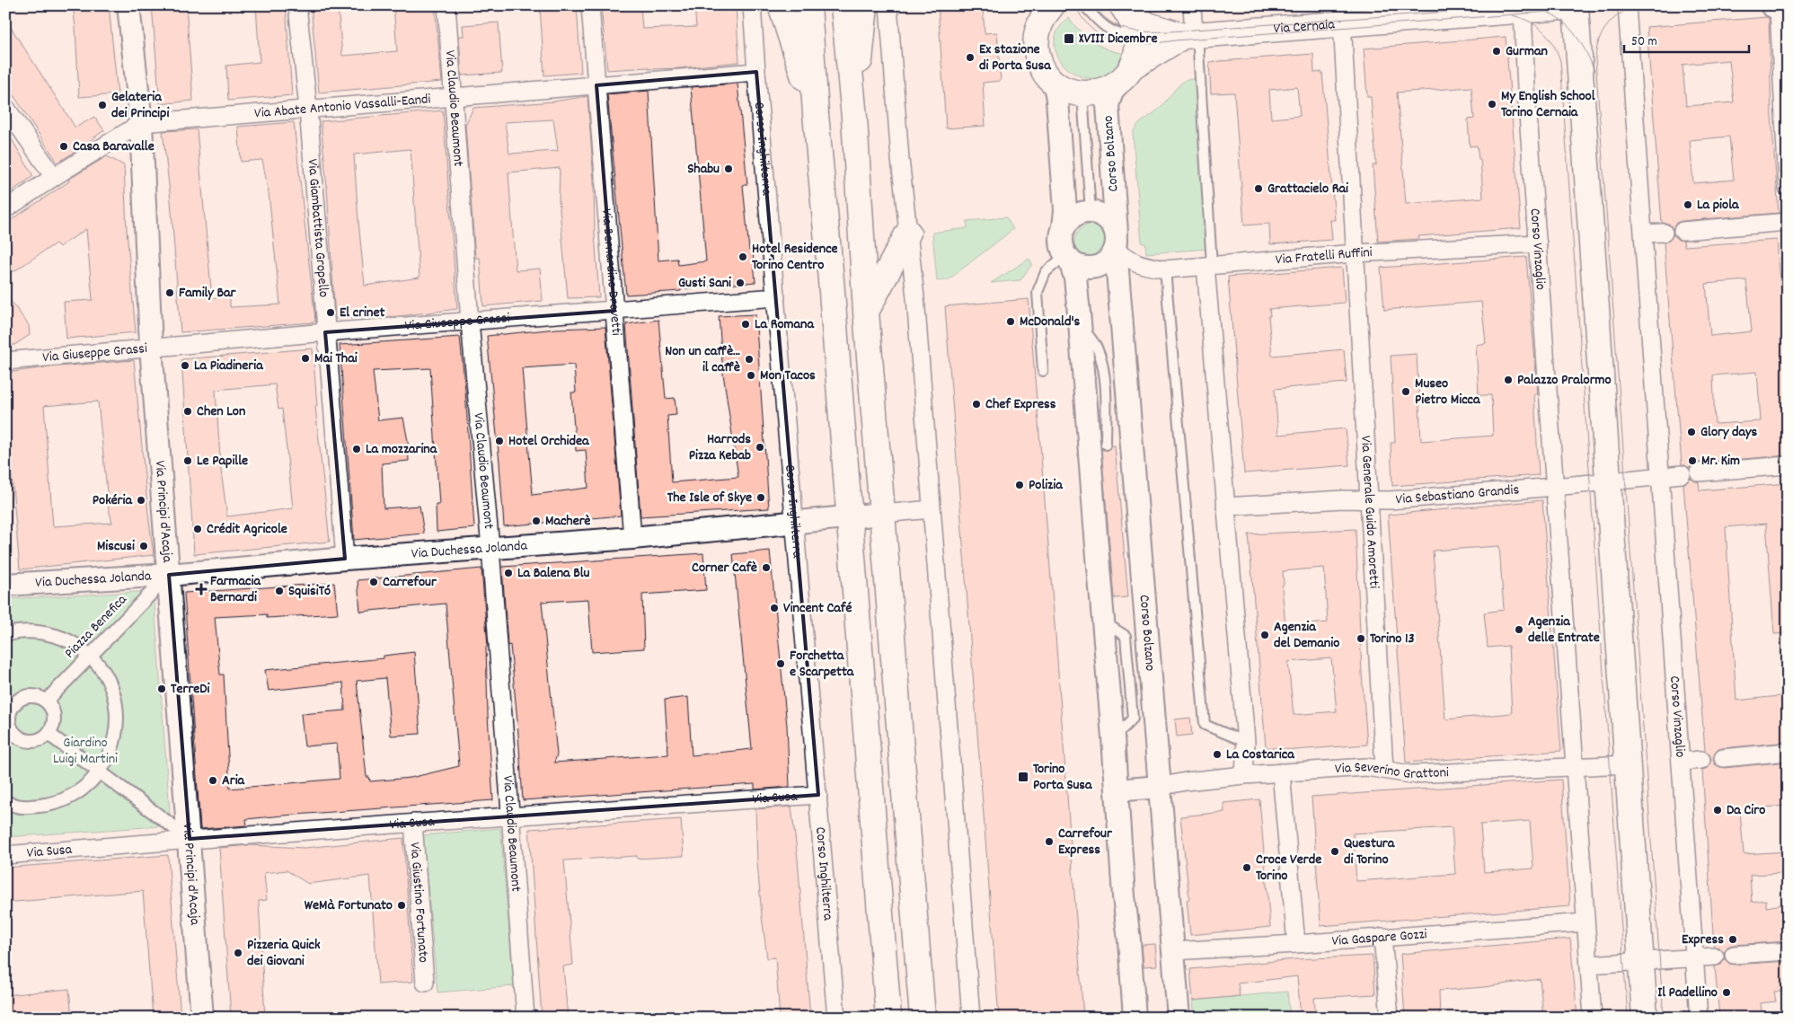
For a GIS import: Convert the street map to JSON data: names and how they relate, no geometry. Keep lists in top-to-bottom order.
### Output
{
  "streets": {
    "main road": ["Via Cernaia"],
    "street": [
      "Via Abate Antonio Vassalli-Eandi",
      "Via Claudio Beaumont",
      "Corso Inghilterra",
      "Corso Bolzano",
      "Via Giambattista Gropello",
      "Corso Vinzaglio",
      "Via Fratelli Ruffini",
      "Via Bernardino Drovetti",
      "Via Giuseppe Grassi",
      "Via Sebastiano Grandis",
      "Via Principi d'Acaja",
      "Via Generale Guido Amoretti",
      "Via Duchessa Jolanda",
      "Piazza Benefica",
      "Via Severino Grattoni",
      "Via Susa",
      "Via Giustino Fortunato",
      "Via Gaspare Gozzi"
    ]
  },
  "crossings": [
    ["Via Cernaia", "Corso Bolzano"],
    ["Via Cernaia", "Corso Vinzaglio"],
    ["Via Cernaia", "Via Generale Guido Amoretti"],
    ["Via Abate Antonio Vassalli-Eandi", "Via Claudio Beaumont"],
    ["Via Abate Antonio Vassalli-Eandi", "Corso Inghilterra"],
    ["Via Abate Antonio Vassalli-Eandi", "Via Giambattista Gropello"],
    ["Via Abate Antonio Vassalli-Eandi", "Via Bernardino Drovetti"],
    ["Via Abate Antonio Vassalli-Eandi", "Via Principi d'Acaja"],
    ["Via Claudio Beaumont", "Via Giuseppe Grassi"],
    ["Via Claudio Beaumont", "Via Duchessa Jolanda"],
    ["Via Claudio Beaumont", "Via Susa"],
    ["Corso Inghilterra", "Via Giuseppe Grassi"],
    ["Corso Inghilterra", "Via Duchessa Jolanda"],
    ["Corso Inghilterra", "Via Susa"],
    ["Corso Bolzano", "Via Fratelli Ruffini"],
    ["Corso Bolzano", "Via Severino Grattoni"],
    ["Corso Bolzano", "Via Gaspare Gozzi"],
    ["Via Giambattista Gropello", "Via Giuseppe Grassi"],
    ["Via Giambattista Gropello", "Via Duchessa Jolanda"],
    ["Corso Vinzaglio", "Via Fratelli Ruffini"],
    ["Corso Vinzaglio", "Via Sebastiano Grandis"],
    ["Corso Vinzaglio", "Via Severino Grattoni"],
    ["Corso Vinzaglio", "Via Gaspare Gozzi"],
    ["Via Fratelli Ruffini", "Via Generale Guido Amoretti"],
    ["Via Bernardino Drovetti", "Via Giuseppe Grassi"],
    ["Via Bernardino Drovetti", "Via Duchessa Jolanda"],
    ["Via Giuseppe Grassi", "Via Principi d'Acaja"],
    ["Via Sebastiano Grandis", "Via Generale Guido Amoretti"],
    ["Via Principi d'Acaja", "Via Duchessa Jolanda"],
    ["Via Principi d'Acaja", "Piazza Benefica"],
    ["Via Principi d'Acaja", "Via Susa"],
    ["Via Generale Guido Amoretti", "Via Severino Grattoni"],
    ["Via Duchessa Jolanda", "Piazza Benefica"],
    ["Via Susa", "Via Giustino Fortunato"]
  ],
  "parks": ["Giardino Luigi Martini"],
  "places": {
    "transit": ["XVIII Dicembre", "Torino Porta Susa"],
    "other": [
      "Gurman",
      "Ex stazione di Porta Susa",
      "My English School Torino Cernaia",
      "Gelateria dei Principi",
      "Casa Baravalle",
      "Shabu",
      "Grattacielo Rai",
      "La piola",
      "Hotel Residence Torino Centro",
      "Gusti Sani",
      "Family Bar",
      "El crinet",
      "McDonald's",
      "La Romana",
      "Mai Thai",
      "Non un caffè... il caffè",
      "La Piadineria",
      "Mon Tacos",
      "Palazzo Pralormo",
      "Museo Pietro Micca",
      "Chef Express",
      "Chen Lon",
      "Glory days",
      "Hotel Orchidea",
      "Harrods Pizza Kebab",
      "La mozzarina",
      "Le Papille",
      "Mr. Kim",
      "Polizia",
      "The Isle of Skye",
      "Pokéria",
      "Macherè",
      "Crédit Agricole",
      "Miscusi",
      "Corner Cafè",
      "La Balena Blu",
      "Carrefour",
      "SquisiTó",
      "Vincent Café",
      "Agenzia delle Entrate",
      "Agenzia del Demanio",
      "Torino 13",
      "Forchetta e Scarpetta",
      "TerreDi",
      "La Costarica",
      "Aria",
      "Da Ciro",
      "Carrefour Express",
      "Questura di Torino",
      "Croce Verde Torino",
      "WeMà Fortunato",
      "Express",
      "Pizzeria Quick dei Giovani",
      "Il Padellino"
    ],
    "health": ["Farmacia Bernardi"]
  },
  "scale_bar": "50 m"
}
